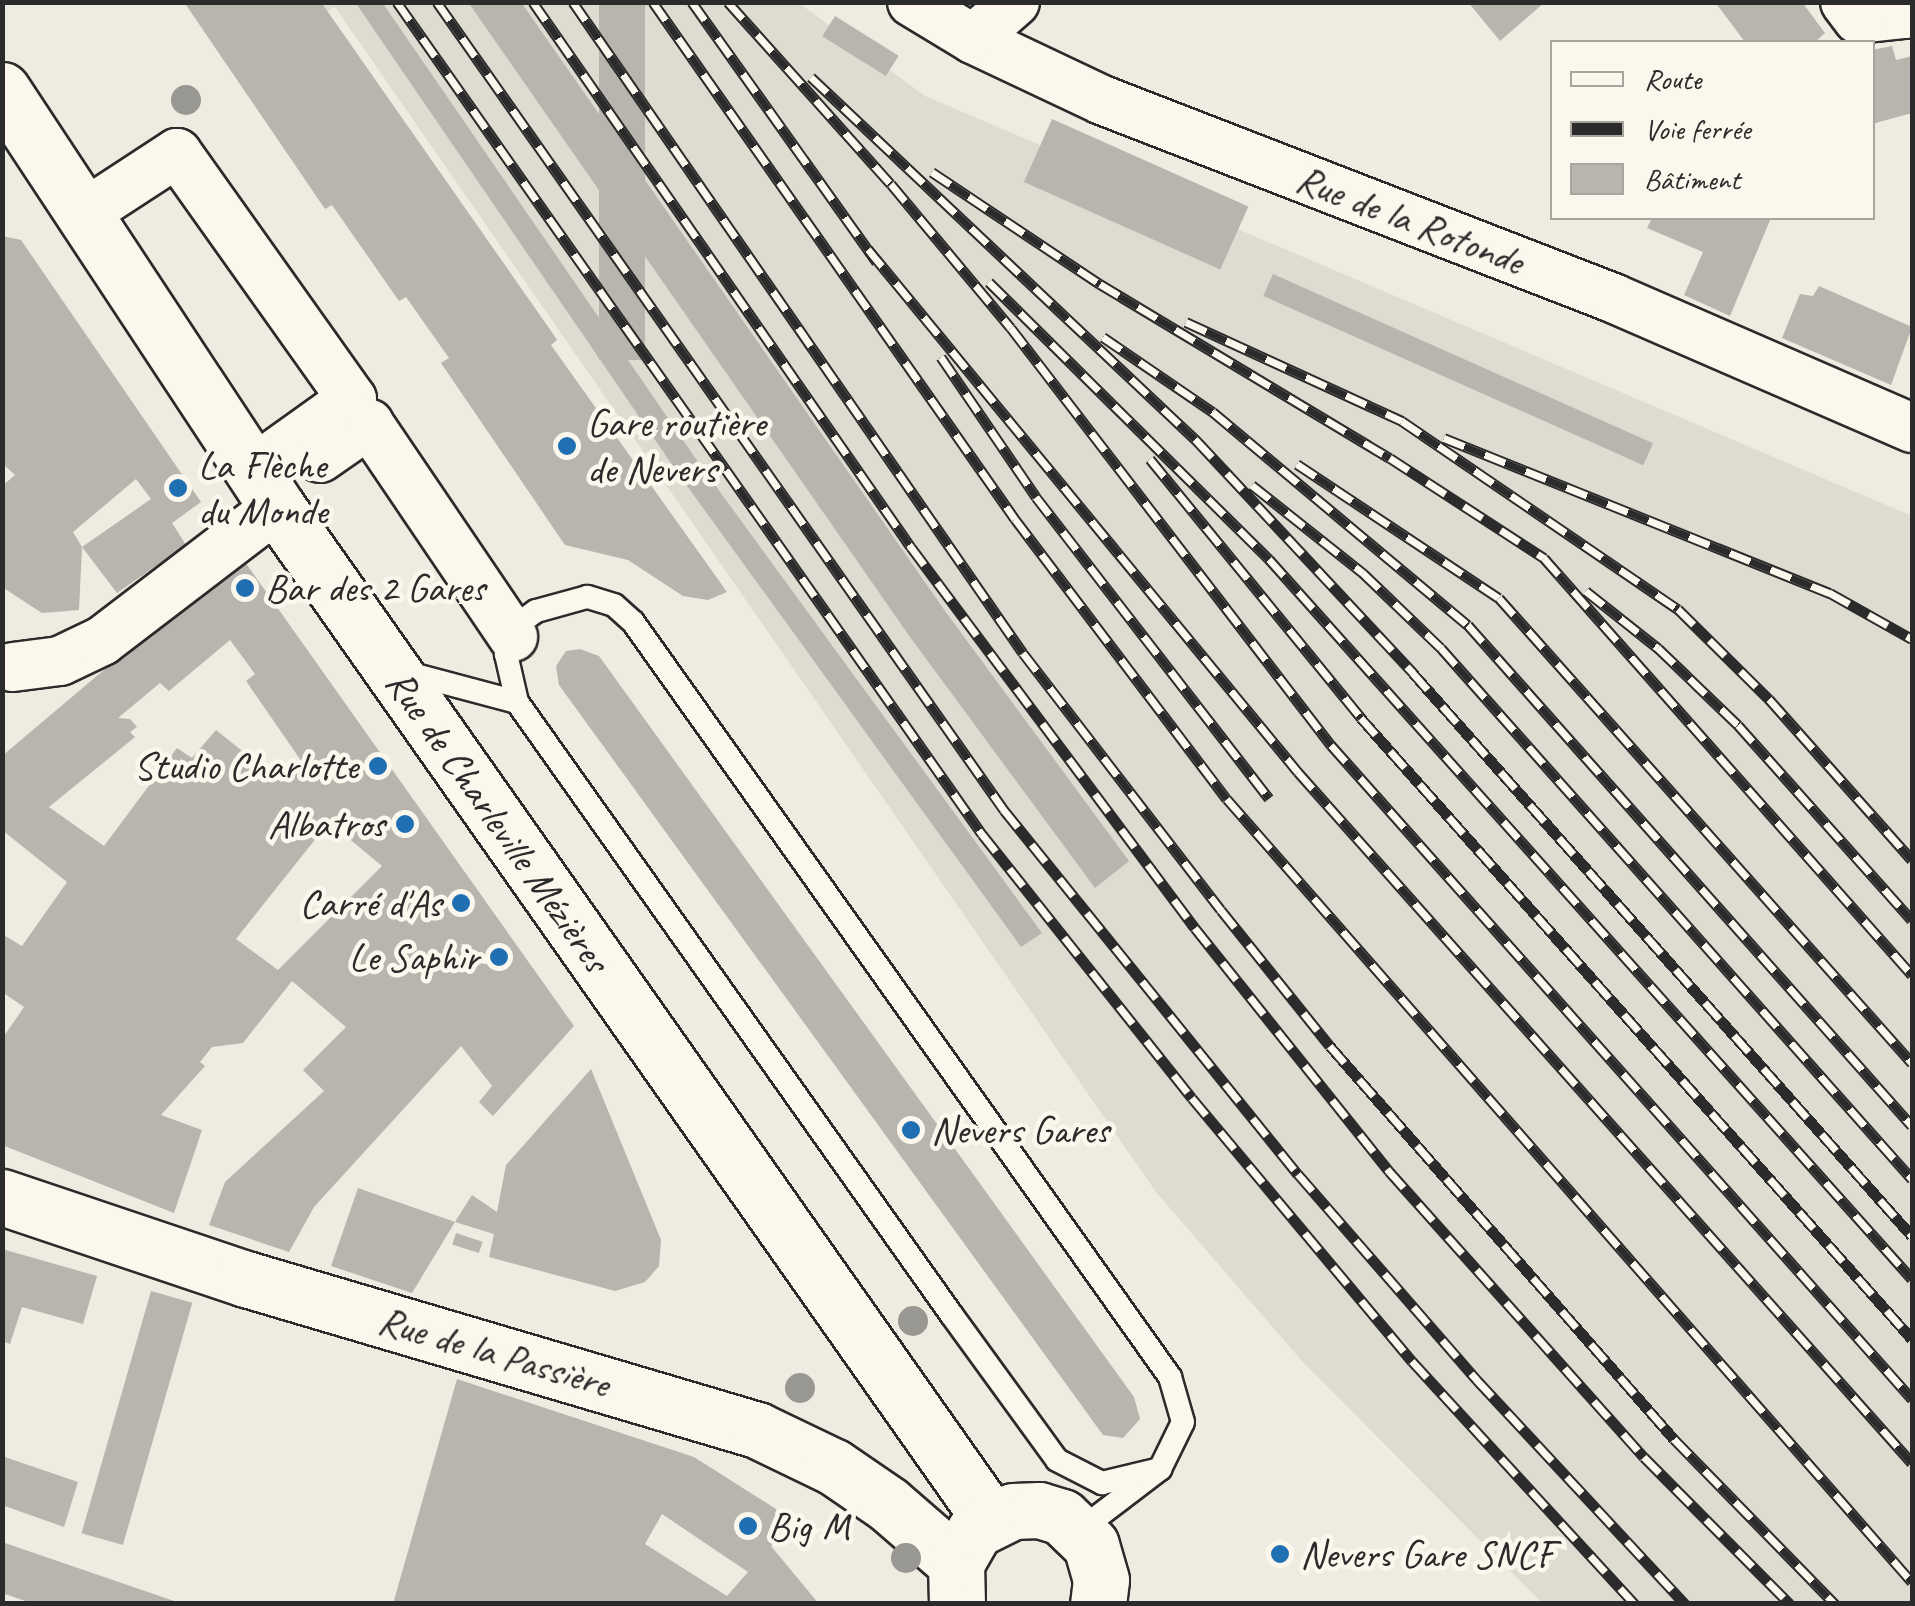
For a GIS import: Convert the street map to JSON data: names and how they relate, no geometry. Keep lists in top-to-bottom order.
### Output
{
  "streets": {
    "main road": ["Rue de Charleville Mézières", "Rue de la Passière"],
    "street": ["Rue de la Rotonde"]
  },
  "places": [
    "Gare routière de Nevers",
    "La Flèche du Monde",
    "Bar des 2 Gares",
    "Studio Charlotte",
    "Albatros",
    "Carré d'As",
    "Le Saphir",
    "Nevers Gares",
    "Big M",
    "Nevers Gare SNCF"
  ],
  "legend": ["Route", "Voie ferrée", "Bâtiment"]
}
